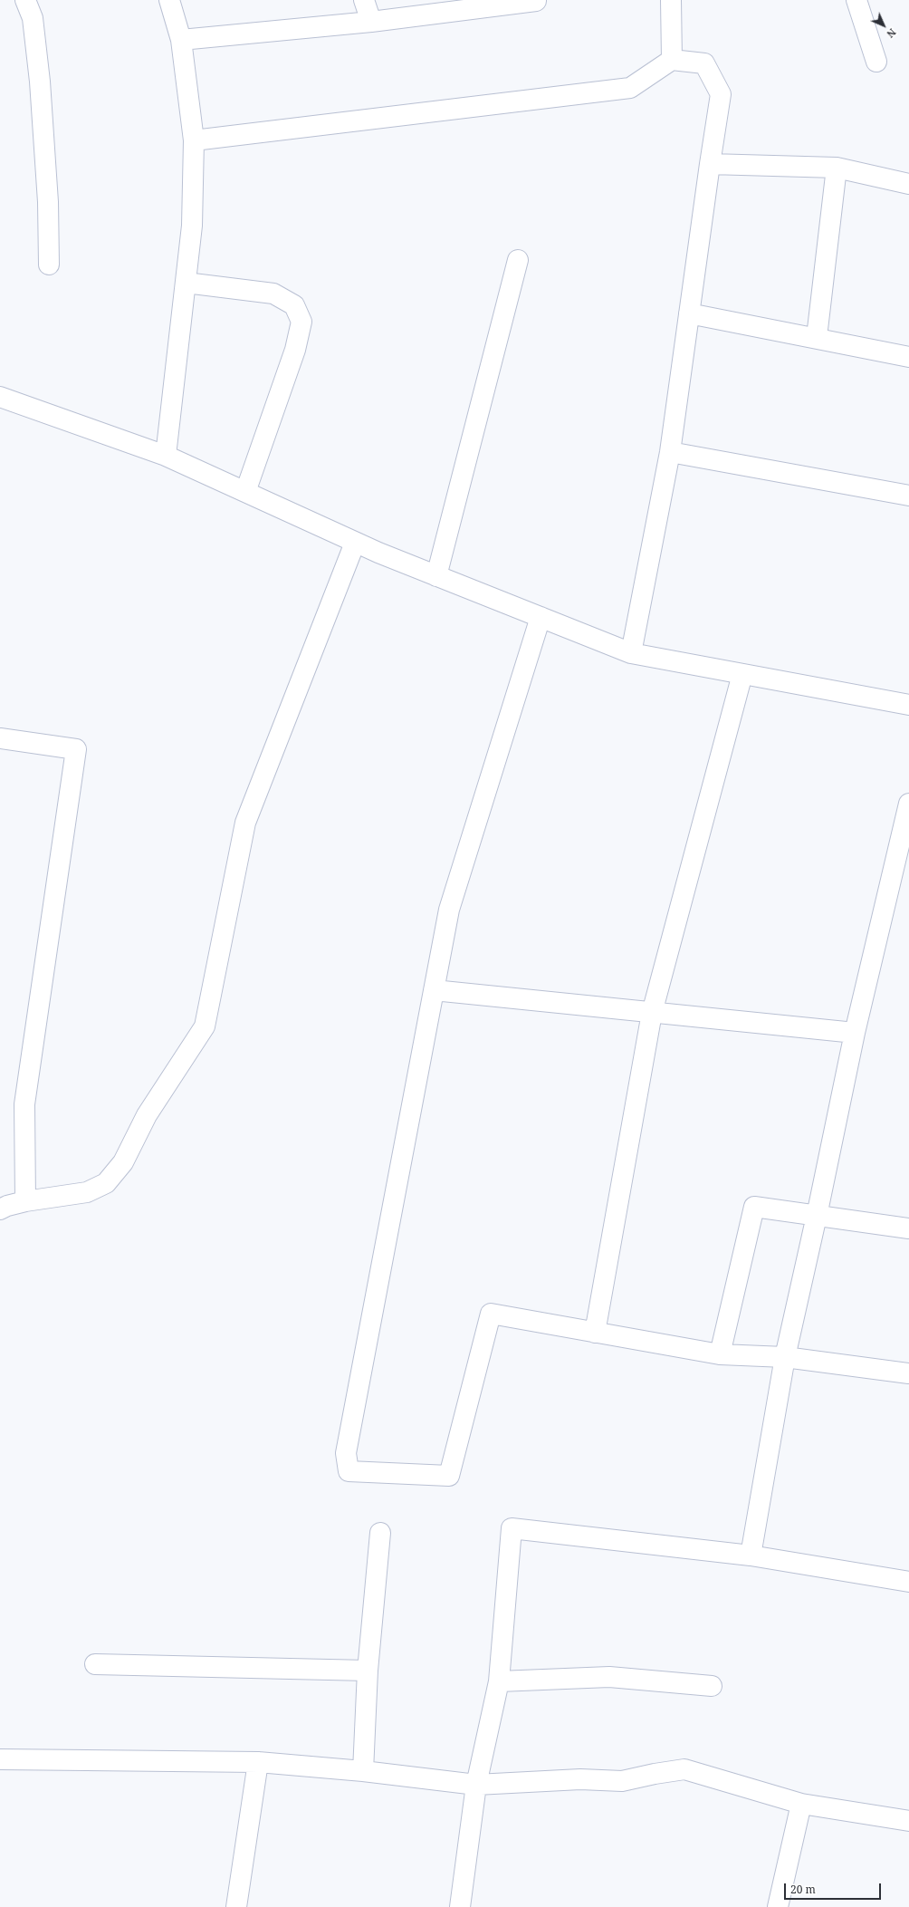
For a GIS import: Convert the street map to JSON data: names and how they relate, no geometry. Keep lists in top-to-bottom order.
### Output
{
  "scale_bar": "20 m",
  "north": "bottom right"
}
